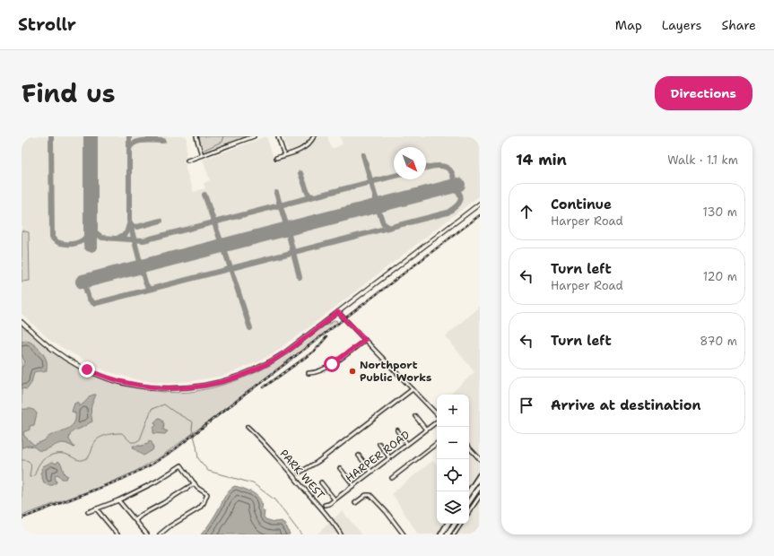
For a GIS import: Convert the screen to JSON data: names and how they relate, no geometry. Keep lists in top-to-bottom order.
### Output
{
  "streets": {
    "street": ["HARPER ROAD", "PARK WEST"]
  },
  "places": ["Northport Public Works"],
  "north": "bottom right",
  "page": {
    "header": "Strollr",
    "nav": ["Map", "Layers", "Share"],
    "title": "Find us",
    "buttons": "Directions",
    "heading": ["14 min", "Walk · 1.1 km"],
    "list": [
      ["Continue", "Harper Road", "130 m"],
      ["Turn left", "Harper Road", "120 m"],
      ["Turn left", "870 m"],
      "Arrive at destination"
    ],
    "map_buttons": ["+", "−"]
  }
}
